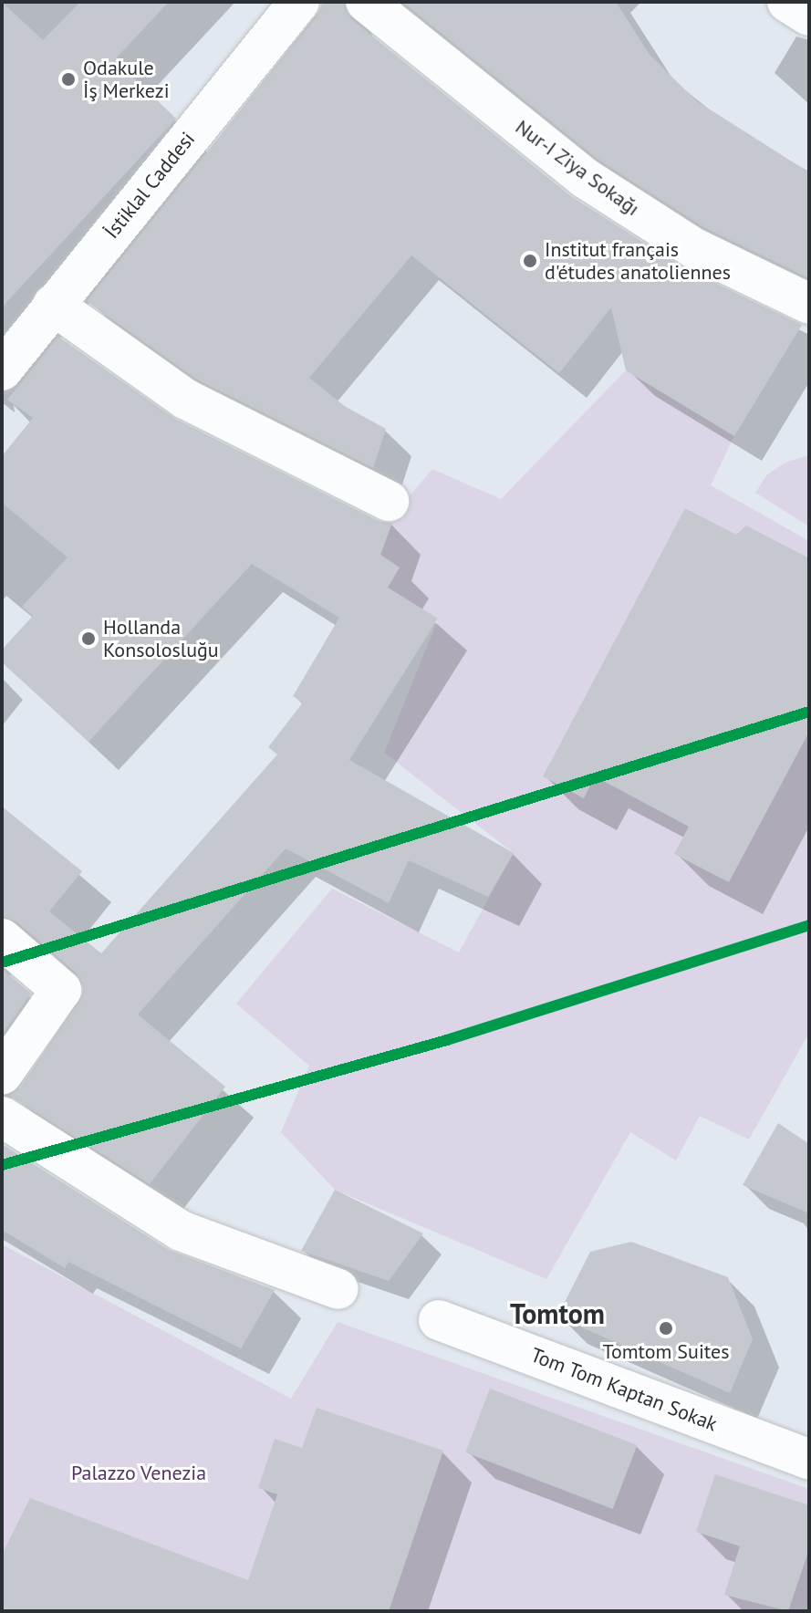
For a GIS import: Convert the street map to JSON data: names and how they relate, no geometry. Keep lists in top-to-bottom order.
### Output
{
  "streets": {
    "street": ["Nur-I Ziya Sokağı", "İstiklal Caddesi", "Tom Tom Kaptan Sokak"]
  },
  "districts": ["Tomtom"],
  "parks": ["Palazzo Venezia"],
  "places": [
    "Odakule İş Merkezi",
    "Institut français d'études anatoliennes",
    "Hollanda Konsolosluğu",
    "Tomtom Suites"
  ]
}
